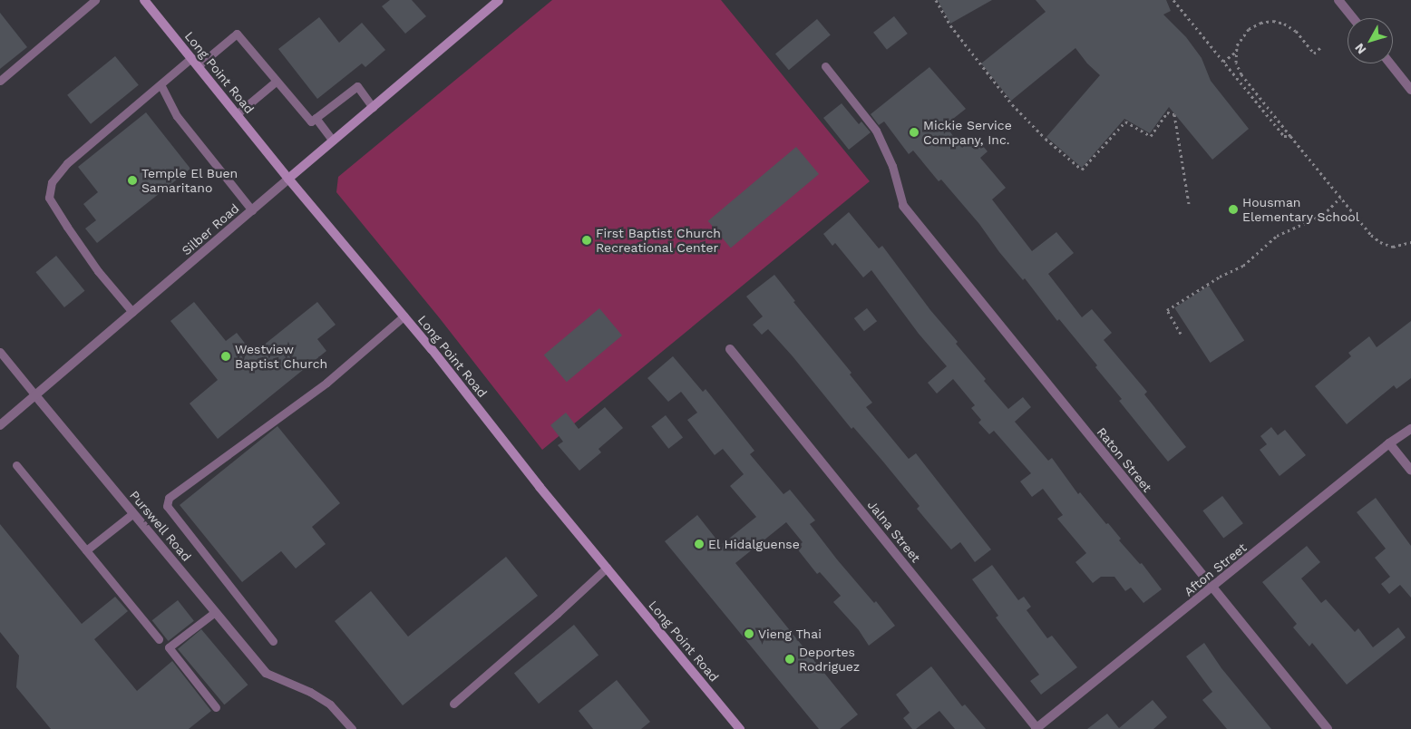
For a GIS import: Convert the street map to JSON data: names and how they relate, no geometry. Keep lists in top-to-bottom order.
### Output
{
  "streets": {
    "main road": ["Long Point Road", "Silber Road"],
    "street": [
      "Raton Street",
      "Purswell Road",
      "Jalna Street",
      "Afton Street"
    ]
  },
  "crossings": [
    ["Long Point Road", "Silber Road"],
    ["Silber Road", "Purswell Road"],
    ["Raton Street", "Afton Street"],
    ["Jalna Street", "Afton Street"]
  ],
  "places": [
    "Mickie Service Company, Inc.",
    "Temple El Buen Samaritano",
    "Housman Elementary School",
    "First Baptist Church Recreational Center",
    "Westview Baptist Church",
    "El Hidalguense",
    "Vieng Thai",
    "Deportes Rodriguez"
  ],
  "north": "bottom left"
}
